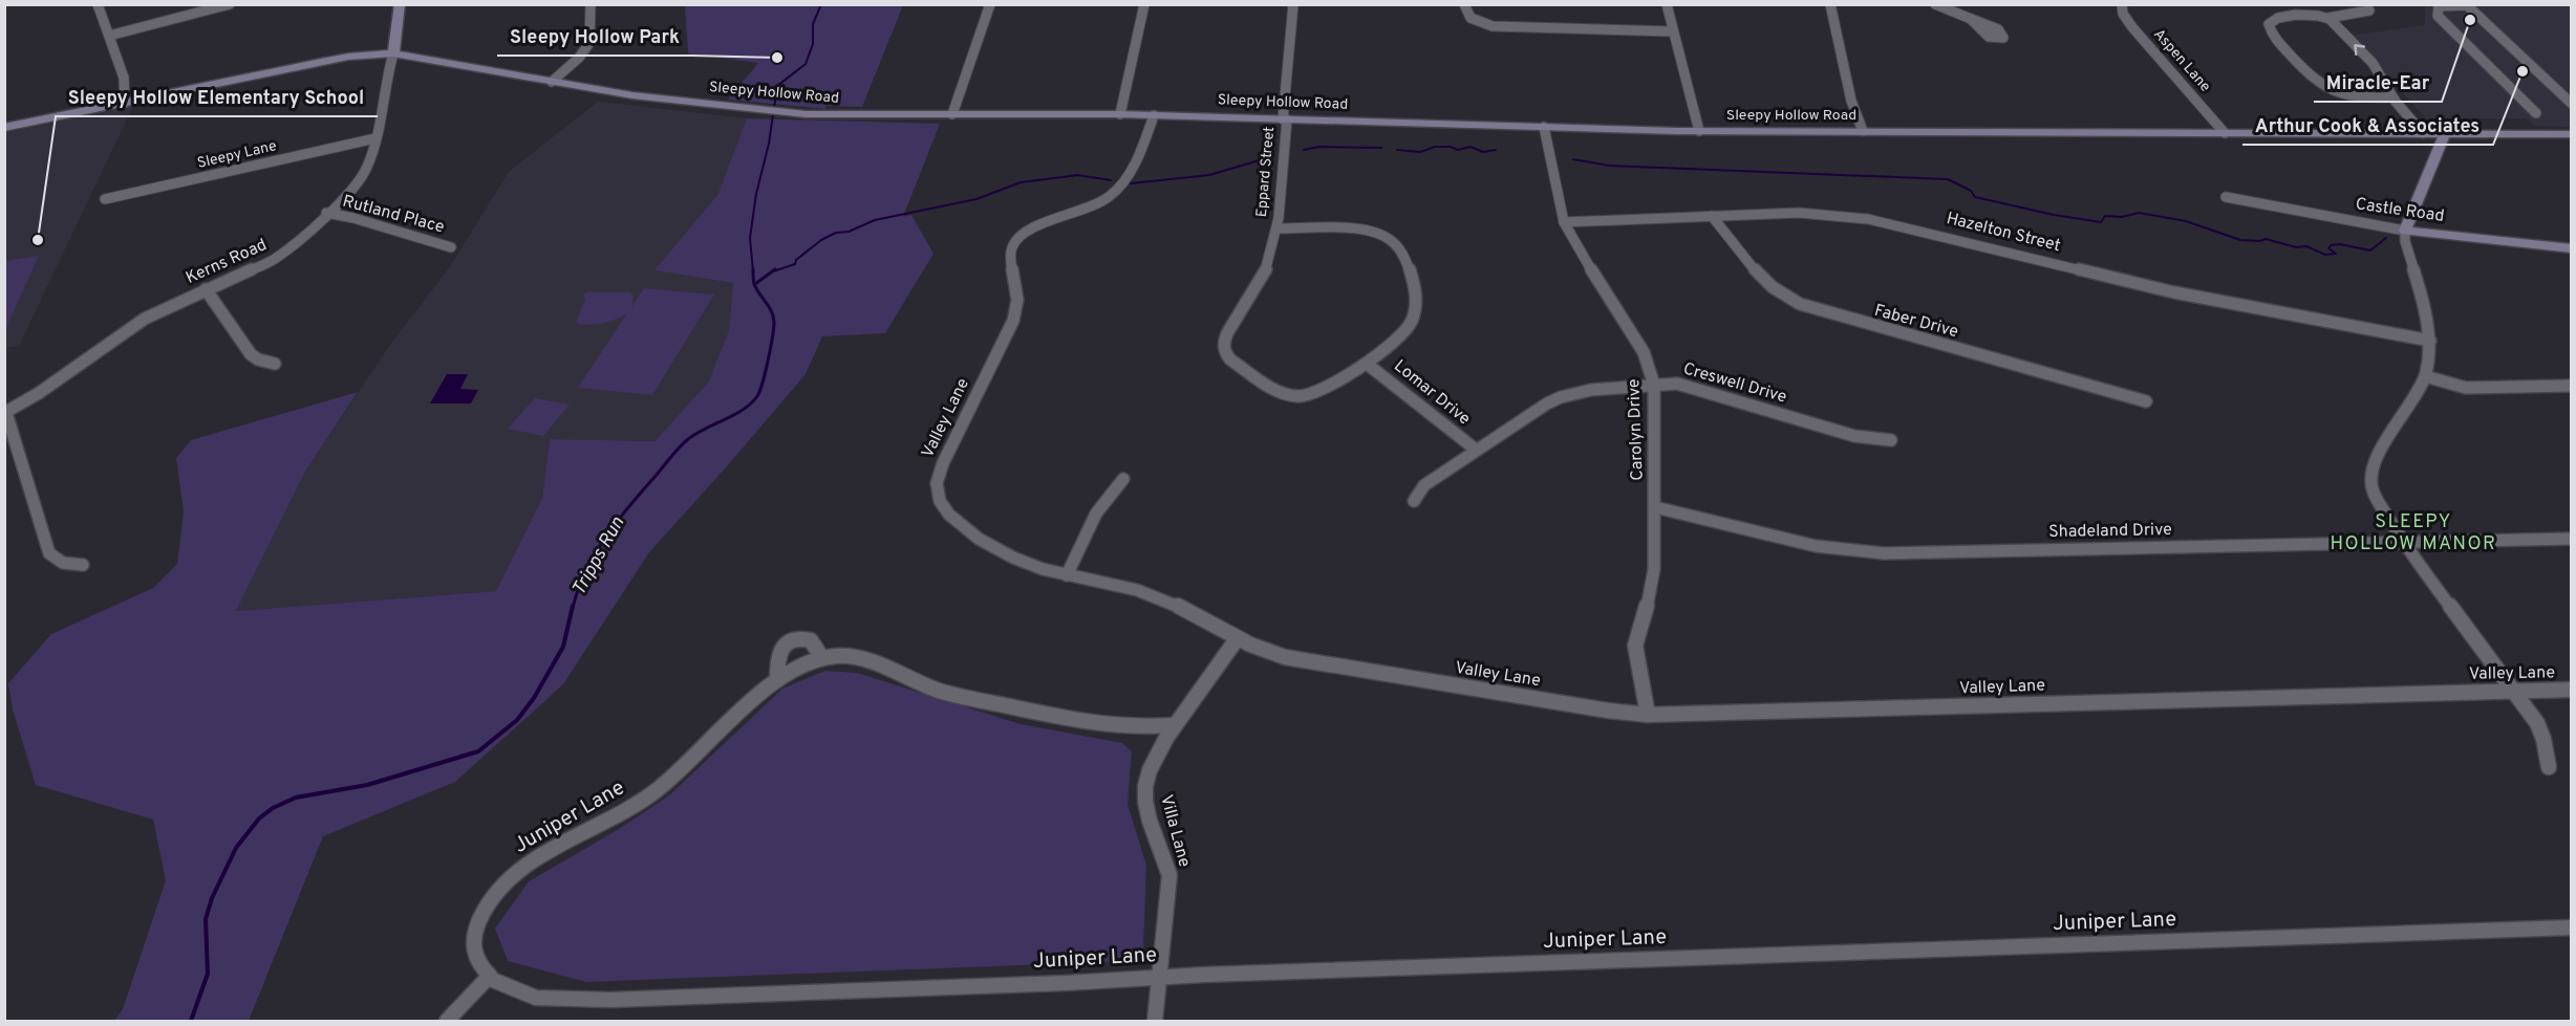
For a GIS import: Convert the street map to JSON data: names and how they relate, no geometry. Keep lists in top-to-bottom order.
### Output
{
  "streets": {
    "main road": ["Sleepy Hollow Road", "Castle Road", "Kerns Road"],
    "street": [
      "Aspen Lane",
      "Sleepy Lane",
      "Eppard Street",
      "Rutland Place",
      "Hazelton Street",
      "Faber Drive",
      "Creswell Drive",
      "Lomar Drive",
      "Valley Lane",
      "Carolyn Drive",
      "Shadeland Drive",
      "Juniper Lane",
      "Villa Lane"
    ]
  },
  "crossings": [
    ["Aspen Lane", "Sleepy Hollow Road"],
    ["Sleepy Hollow Road", "Eppard Street"],
    ["Sleepy Hollow Road", "Kerns Road"],
    ["Sleepy Hollow Road", "Valley Lane"],
    ["Sleepy Hollow Road", "Carolyn Drive"],
    ["Sleepy Lane", "Kerns Road"],
    ["Eppard Street", "Lomar Drive"],
    ["Rutland Place", "Kerns Road"],
    ["Hazelton Street", "Faber Drive"],
    ["Hazelton Street", "Carolyn Drive"],
    ["Creswell Drive", "Lomar Drive"],
    ["Creswell Drive", "Carolyn Drive"],
    ["Valley Lane", "Carolyn Drive"],
    ["Valley Lane", "Villa Lane"],
    ["Carolyn Drive", "Shadeland Drive"],
    ["Juniper Lane", "Villa Lane"]
  ],
  "districts": ["SLEEPY HOLLOW MANOR"],
  "water": ["Tripps Run"],
  "places": [
    "Miracle-Ear",
    "Sleepy Hollow Park",
    "Arthur Cook & Associates",
    "Sleepy Hollow Elementary School"
  ]
}
